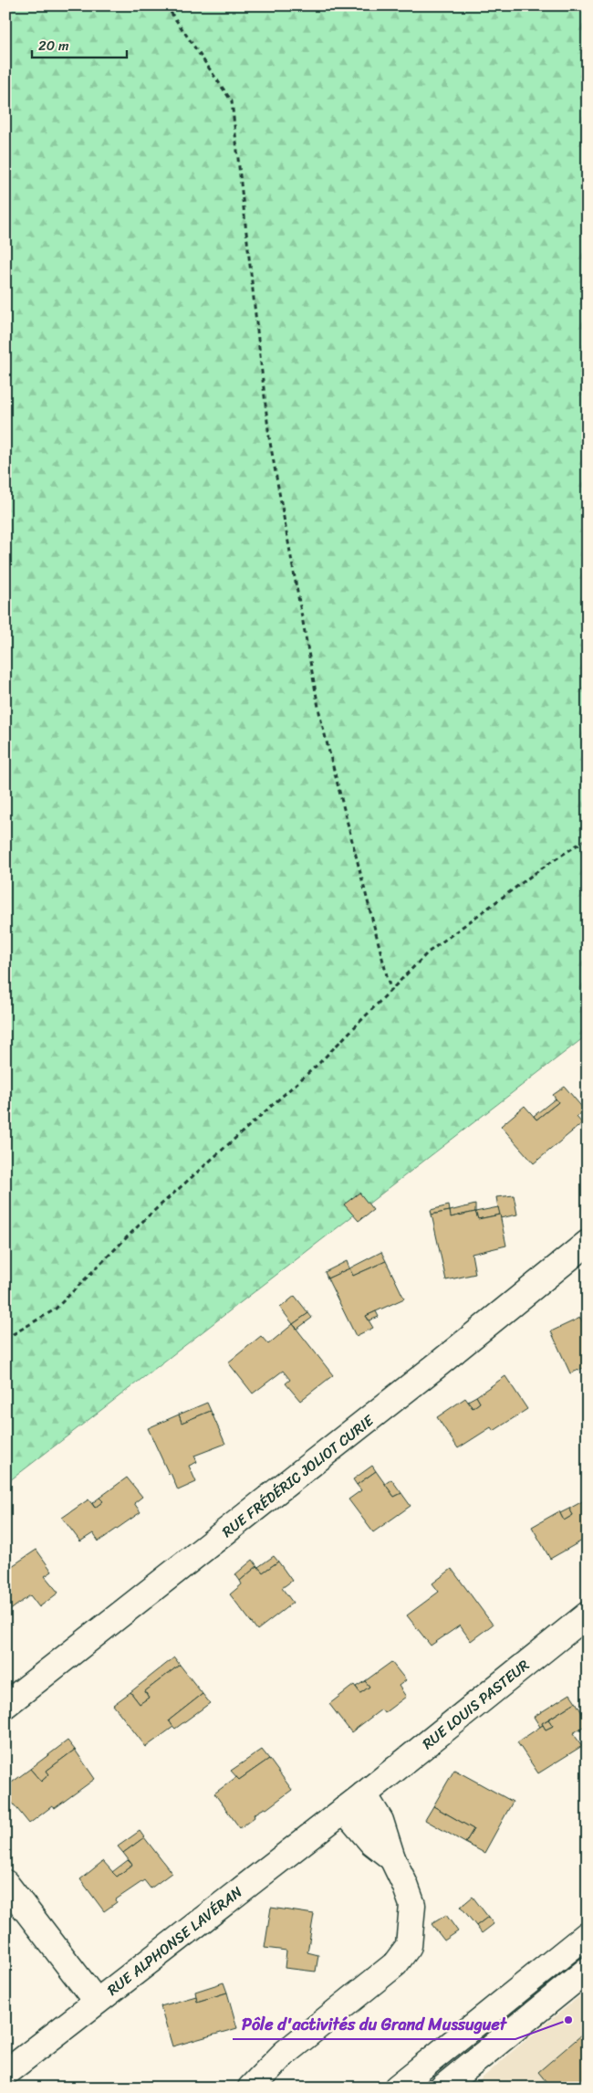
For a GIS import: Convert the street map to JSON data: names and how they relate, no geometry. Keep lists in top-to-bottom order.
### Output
{
  "streets": {
    "street": ["RUE FRÉDÉRIC JOLIOT CURIE", "RUE LOUIS PASTEUR", "RUE ALPHONSE LAVÉRAN"]
  },
  "crossings": [
    ["RUE LOUIS PASTEUR", "RUE ALPHONSE LAVÉRAN"]
  ],
  "places": ["Pôle d'activités du Grand Mussuguet"],
  "scale_bar": "20 m"
}
